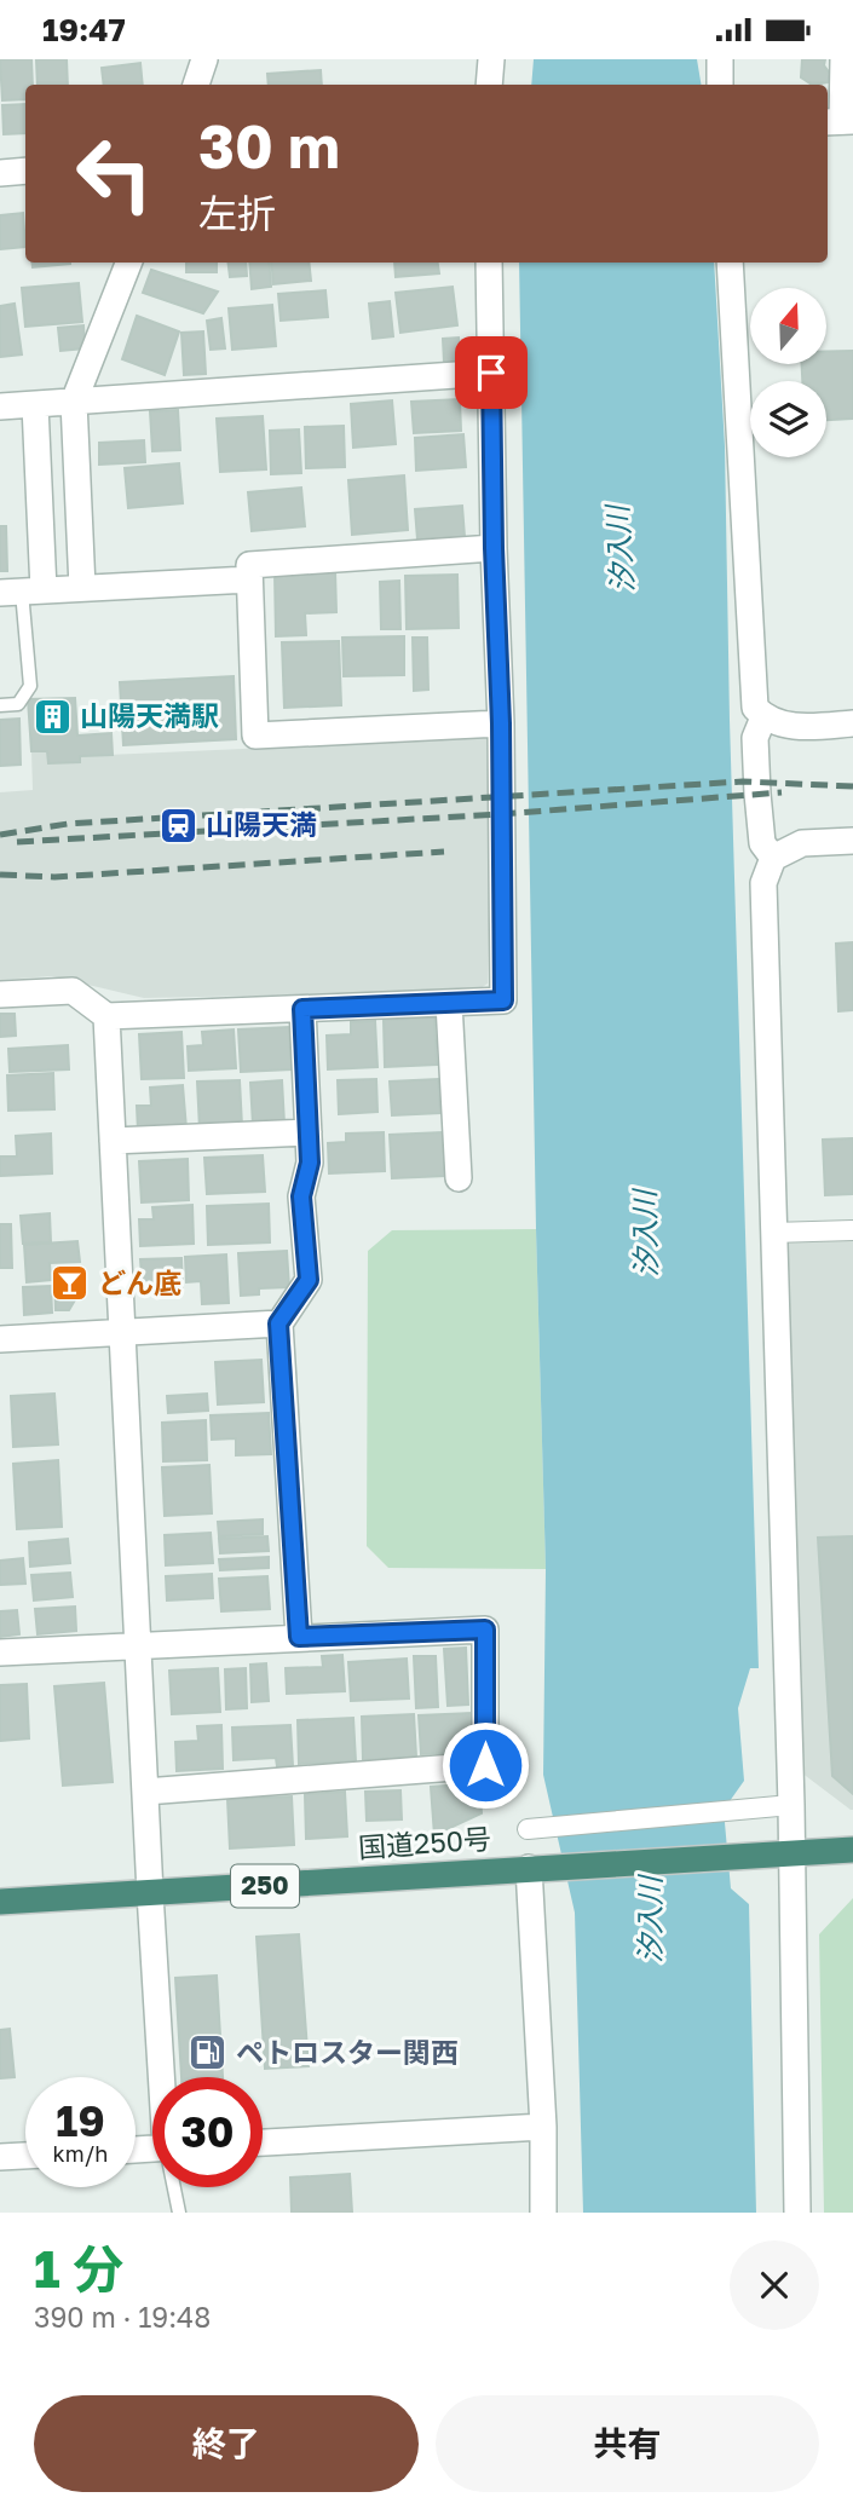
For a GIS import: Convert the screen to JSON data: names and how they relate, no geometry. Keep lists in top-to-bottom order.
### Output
{
  "streets": {
    "highway": ["国道250号", "250"]
  },
  "water": ["汐入川"],
  "places": {
    "building": ["山陽天満駅"],
    "station": ["山陽天満"],
    "bar": ["どん底"],
    "fuel station": ["ペトロスター関西"]
  },
  "north": "top",
  "page": {
    "status": "19:47",
    "turn": ["30 m", "左折"],
    "speed": "19 km/h",
    "limit": "30",
    "heading": ["1 分", "390 m · 19:48"],
    "buttons": ["終了", "共有"]
  }
}
